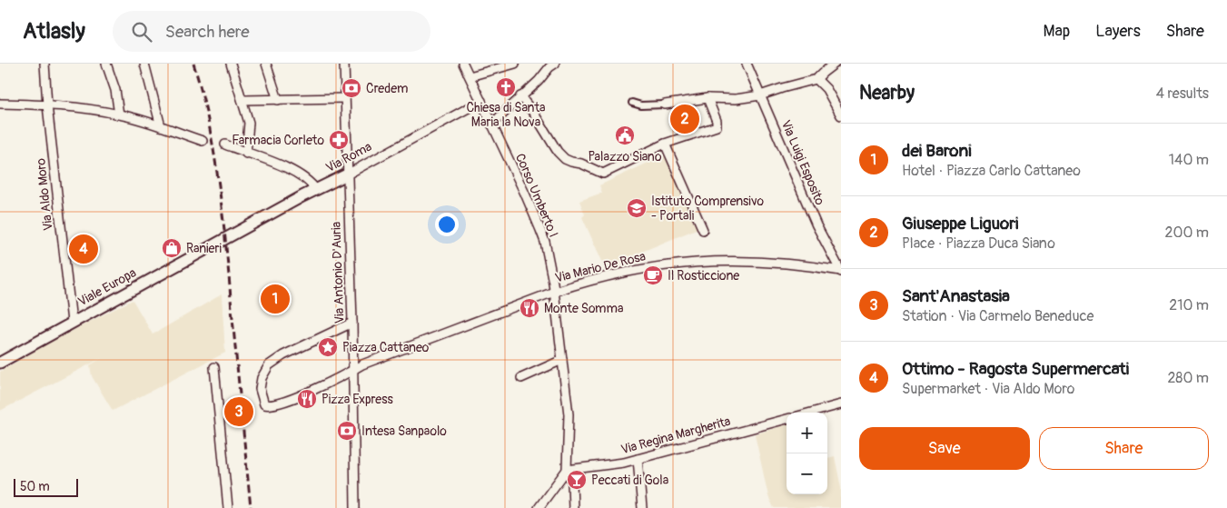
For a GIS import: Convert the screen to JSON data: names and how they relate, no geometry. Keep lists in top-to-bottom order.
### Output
{
  "streets": {
    "street": [
      "Via Roma",
      "Via Luigi Esposito",
      "Via Aldo Moro",
      "Corso Umberto I",
      "Via Mario De Rosa",
      "Via Antonio D'Auria",
      "Viale Europa",
      "Via Regina Margherita"
    ]
  },
  "crossings": [
    ["Via Roma", "Corso Umberto I"],
    ["Via Roma", "Via Antonio D'Auria"],
    ["Via Roma", "Viale Europa"],
    ["Via Luigi Esposito", "Via Mario De Rosa"],
    ["Via Aldo Moro", "Viale Europa"],
    ["Corso Umberto I", "Via Mario De Rosa"],
    ["Corso Umberto I", "Via Regina Margherita"],
    ["Via Mario De Rosa", "Via Antonio D'Auria"]
  ],
  "places": {
    "church": ["Chiesa di Santa Maria la Nova"],
    "bank": ["Credem", "Intesa Sanpaolo"],
    "public building": ["Palazzo Siano"],
    "pharmacy": ["Farmacia Corleto"],
    "school or university": ["Istituto Comprensivo - Portali"],
    "shop": ["Ranieri"],
    "cafe": ["Il Rosticcione"],
    "restaurant": ["Monte Somma", "Pizza Express"],
    "place": ["Piazza Cattaneo"],
    "bar": ["Peccati di Gola"]
  },
  "scale_bar": "50 m",
  "page": {
    "header": "Atlasly",
    "search": "Search here",
    "nav": ["Map", "Layers", "Share"],
    "heading": ["Nearby", "4 results"],
    "pins": [
      "2",
      "4",
      "1",
      "3"
    ],
    "list": [
      {
        "mark": "1",
        "name": "dei Baroni",
        "note": "Hotel · Piazza Carlo Cattaneo",
        "value": "140 m"
      },
      {
        "mark": "2",
        "name": "Giuseppe Liguori",
        "note": "Place · Piazza Duca Siano",
        "value": "200 m"
      },
      {
        "mark": "3",
        "name": "Sant'Anastasia",
        "note": "Station · Via Carmelo Beneduce",
        "value": "210 m"
      },
      {
        "mark": "4",
        "name": "Ottimo - Ragosta Supermercati",
        "note": "Supermarket · Via Aldo Moro",
        "value": "280 m"
      }
    ],
    "map_buttons": ["+", "−"],
    "buttons": ["Save", "Share"],
    "scale": "50 m"
  }
}
